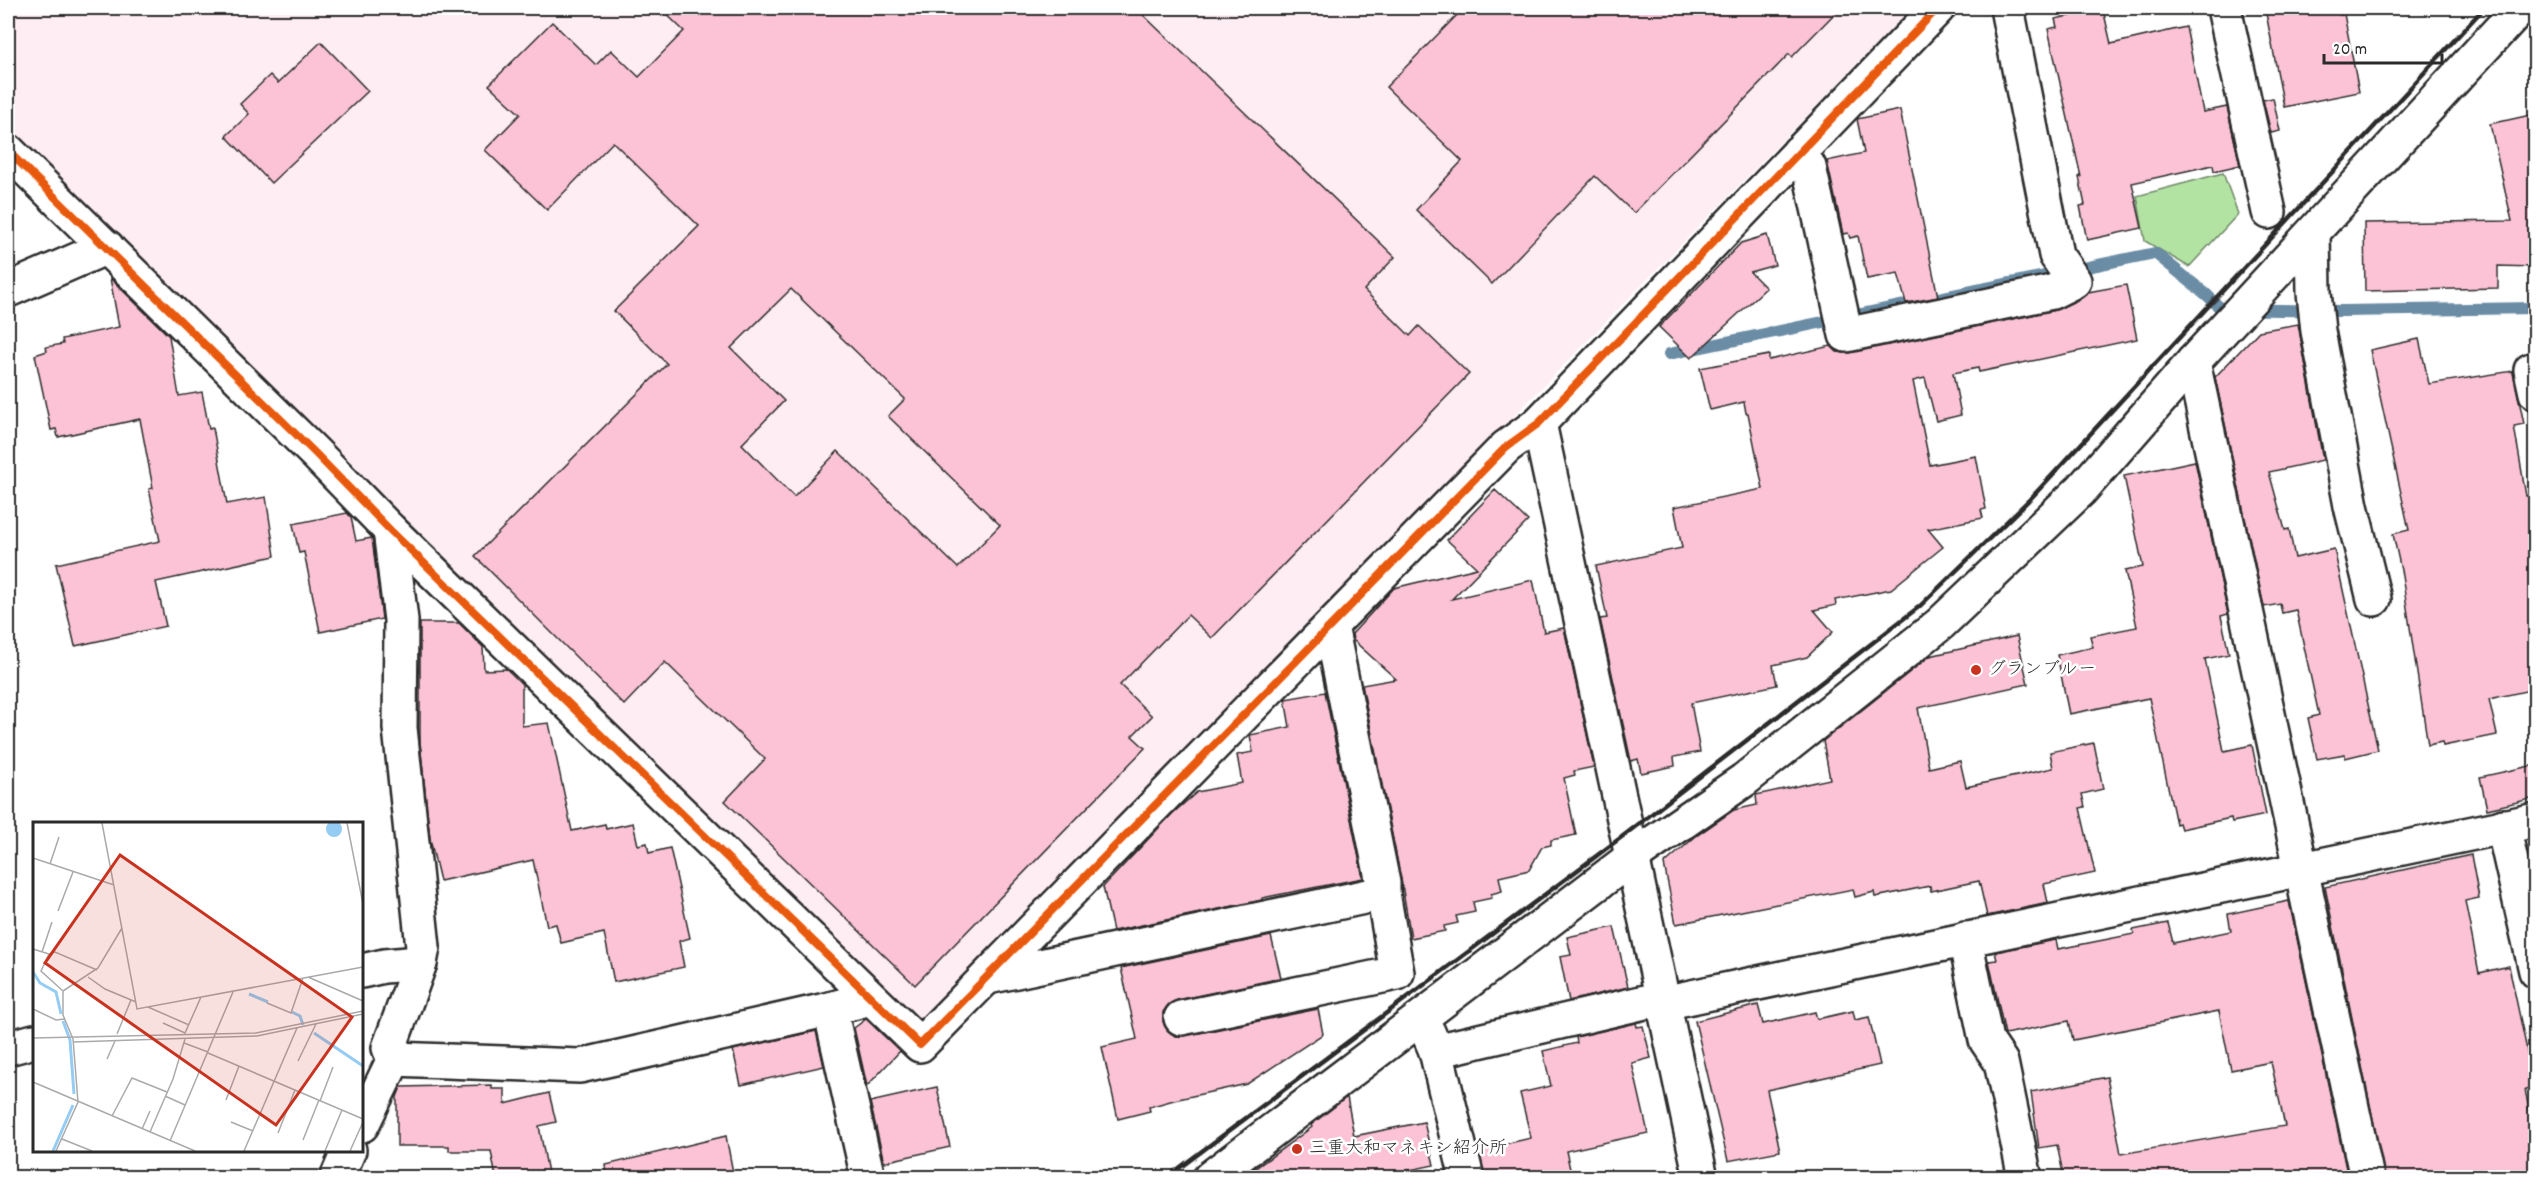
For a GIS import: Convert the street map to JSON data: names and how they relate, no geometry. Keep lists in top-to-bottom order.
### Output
{
  "places": ["グランブルー", "三重大和マネキン紹介所"],
  "scale_bar": "20 m"
}
